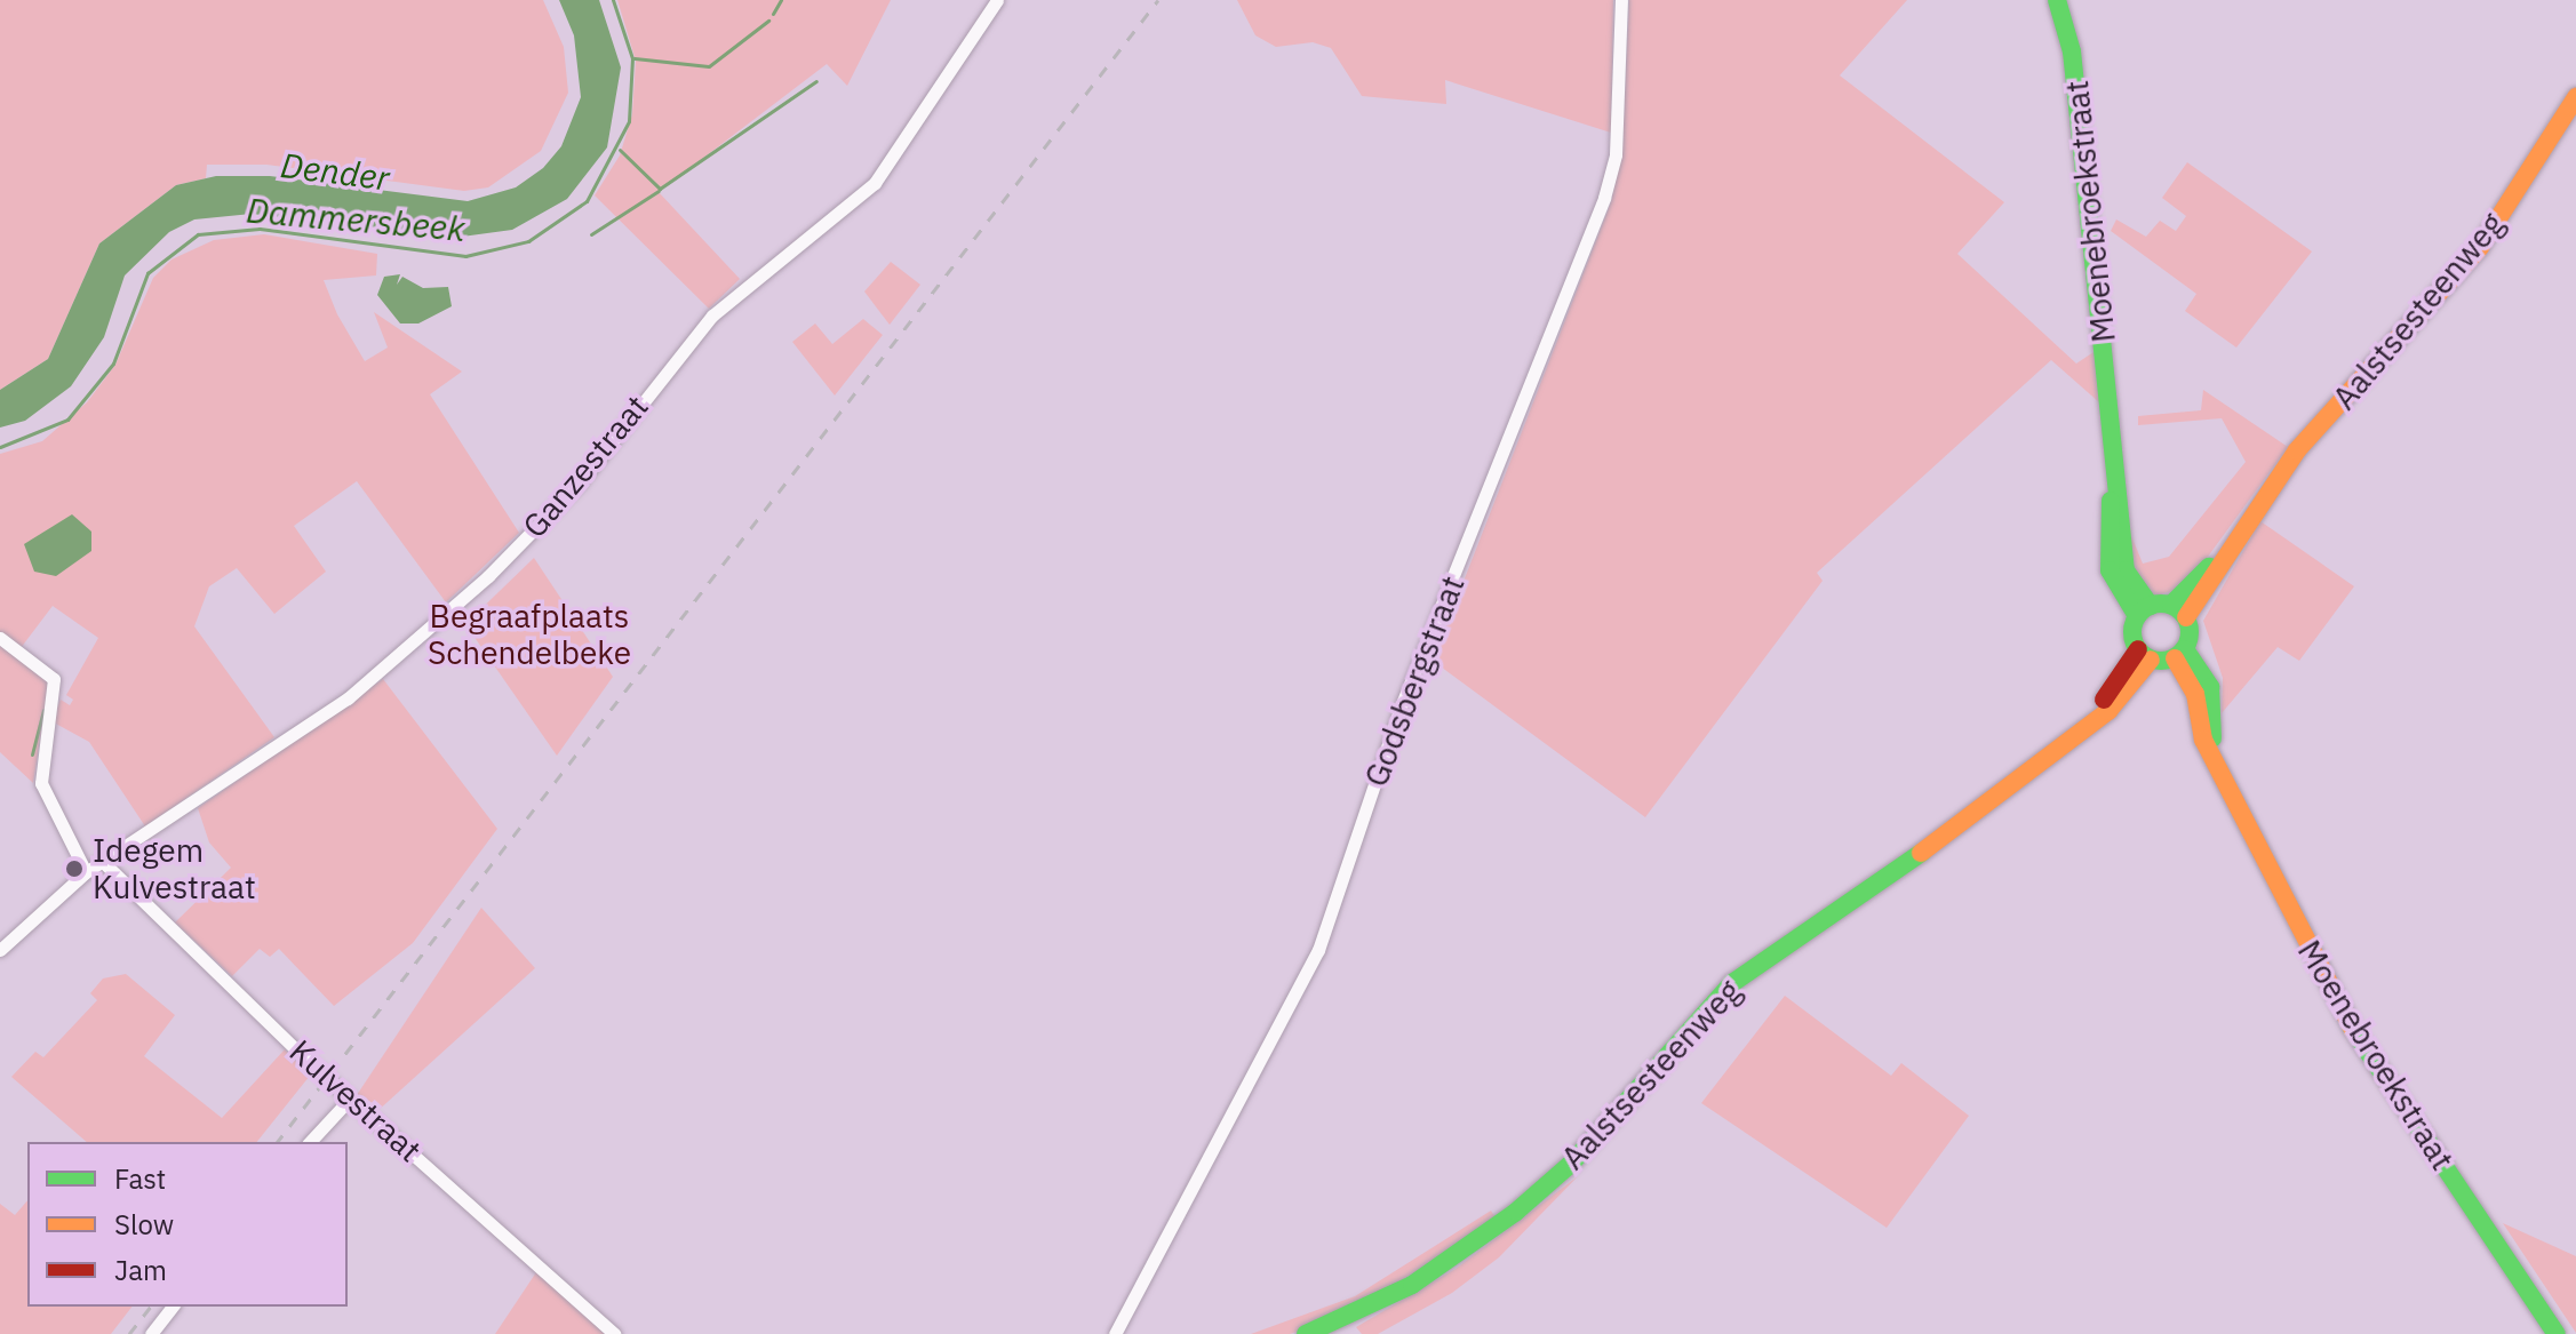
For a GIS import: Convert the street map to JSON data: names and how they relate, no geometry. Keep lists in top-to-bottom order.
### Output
{
  "streets": {
    "main road": ["Moenebroekstraat", "Aalstsesteenweg"],
    "street": ["Ganzestraat", "Godsbergstraat", "Kulvestraat"]
  },
  "crossings": [
    ["Ganzestraat", "Kulvestraat"]
  ],
  "water": ["Dender", "Dammersbeek"],
  "parks": ["Begraafplaats Schendelbeke"],
  "places": ["Idegem Kulvestraat"],
  "legend": ["Fast", "Slow", "Jam"]
}
